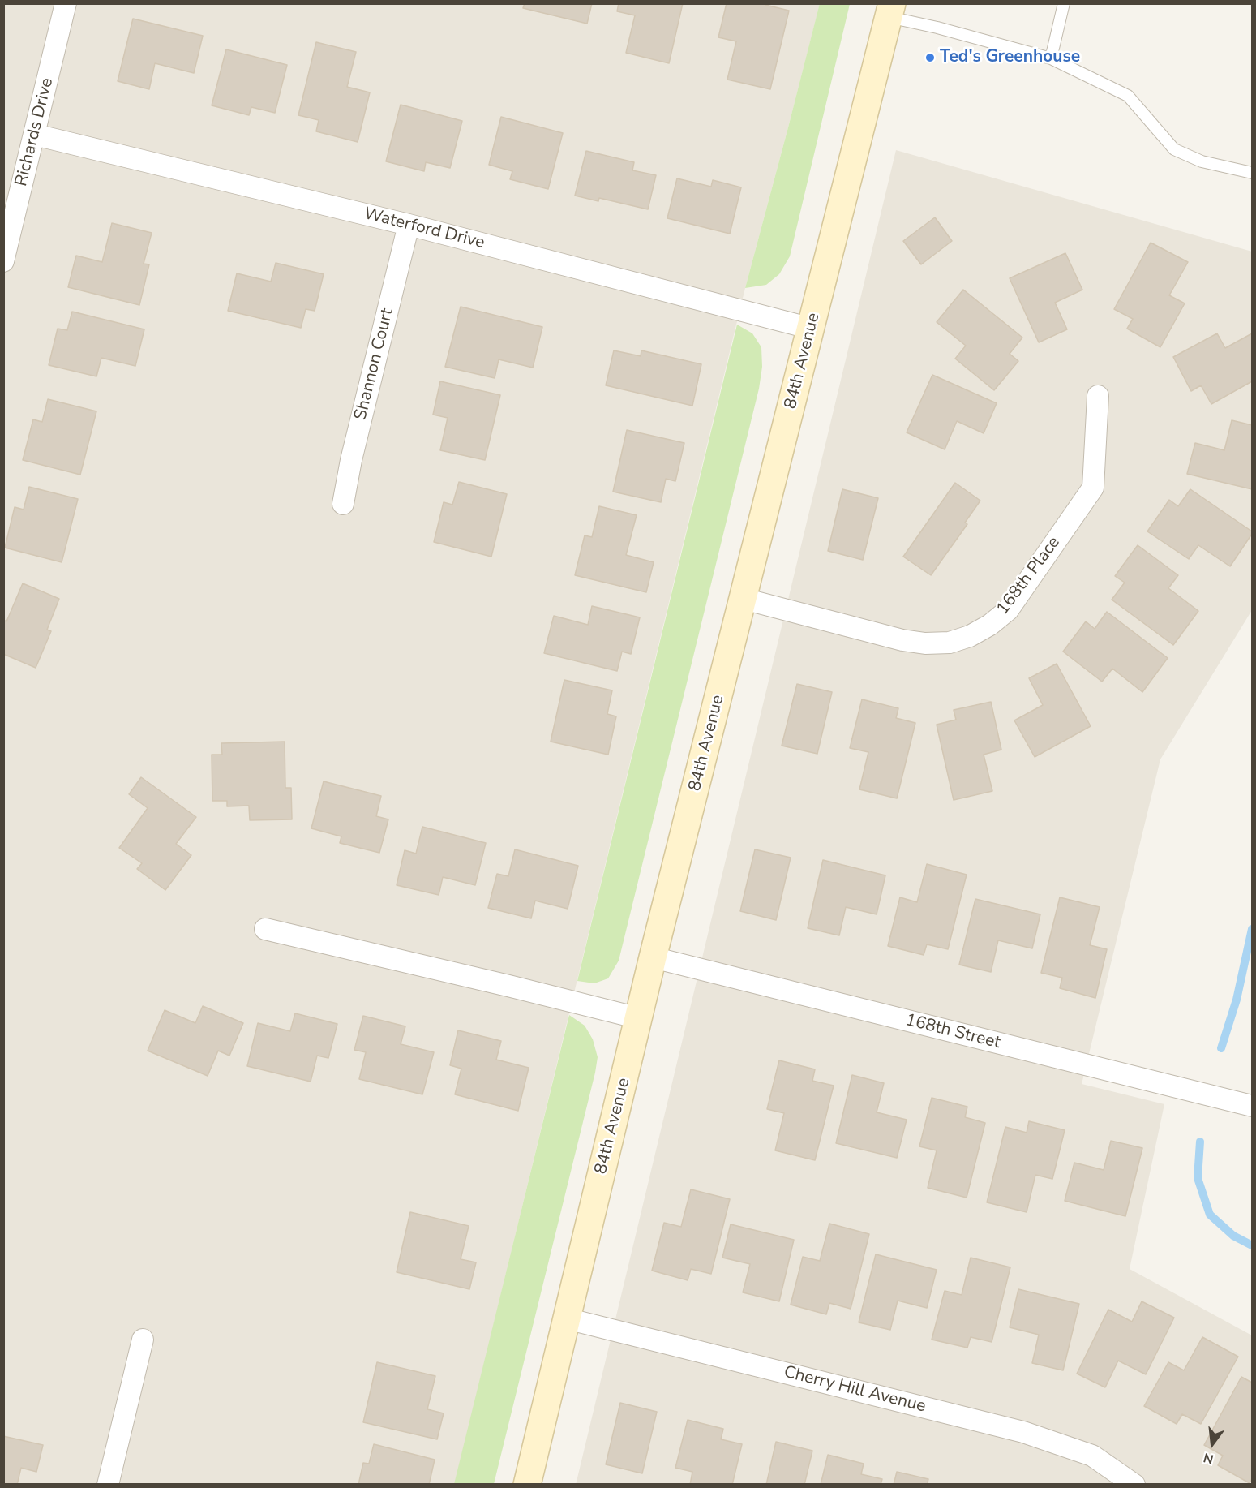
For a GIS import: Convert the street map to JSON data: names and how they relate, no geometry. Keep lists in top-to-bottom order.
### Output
{
  "streets": {
    "street": [
      "Richards Drive",
      "Waterford Drive",
      "84th Avenue",
      "Shannon Court",
      "168th Place",
      "168th Street",
      "Cherry Hill Avenue"
    ]
  },
  "crossings": [
    ["Richards Drive", "Waterford Drive"],
    ["Waterford Drive", "84th Avenue"],
    ["Waterford Drive", "Shannon Court"],
    ["84th Avenue", "168th Place"],
    ["84th Avenue", "168th Street"],
    ["84th Avenue", "Cherry Hill Avenue"]
  ],
  "places": ["Ted's Greenhouse"],
  "north": "bottom"
}
